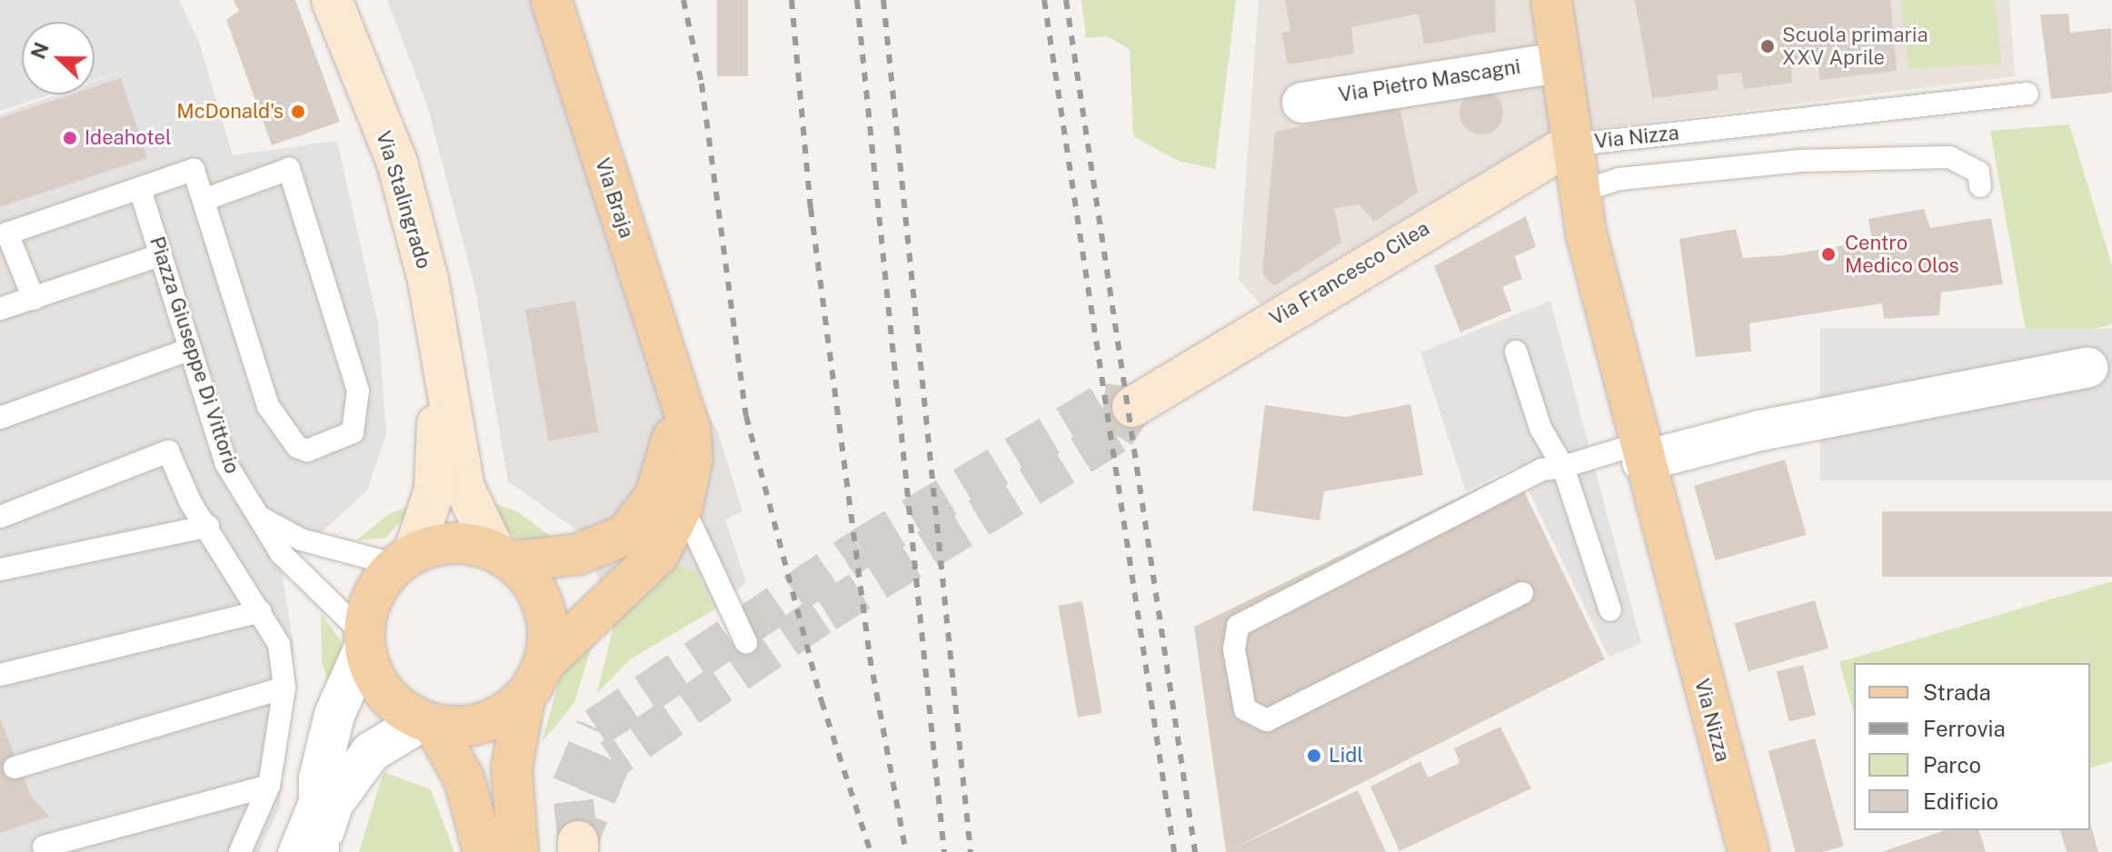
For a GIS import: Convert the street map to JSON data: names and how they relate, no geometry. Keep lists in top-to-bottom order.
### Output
{
  "streets": {
    "main road": ["Via Nizza", "Via Braja"],
    "street": ["Via Pietro Mascagni", "Via Stalingrado", "Via Francesco Cilea"],
    "lane": ["Piazza Giuseppe Di Vittorio"]
  },
  "crossings": [
    ["Via Nizza", "Via Francesco Cilea"],
    ["Via Braja", "Via Stalingrado"],
    ["Via Braja", "Piazza Giuseppe Di Vittorio"],
    ["Via Stalingrado", "Piazza Giuseppe Di Vittorio"]
  ],
  "places": [
    "Scuola primaria XXV Aprile",
    "McDonald's",
    "Ideahotel",
    "Centro Medico Olos",
    "Lidl"
  ],
  "legend": [
    "Strada",
    "Ferrovia",
    "Parco",
    "Edificio"
  ],
  "north": "left"
}
